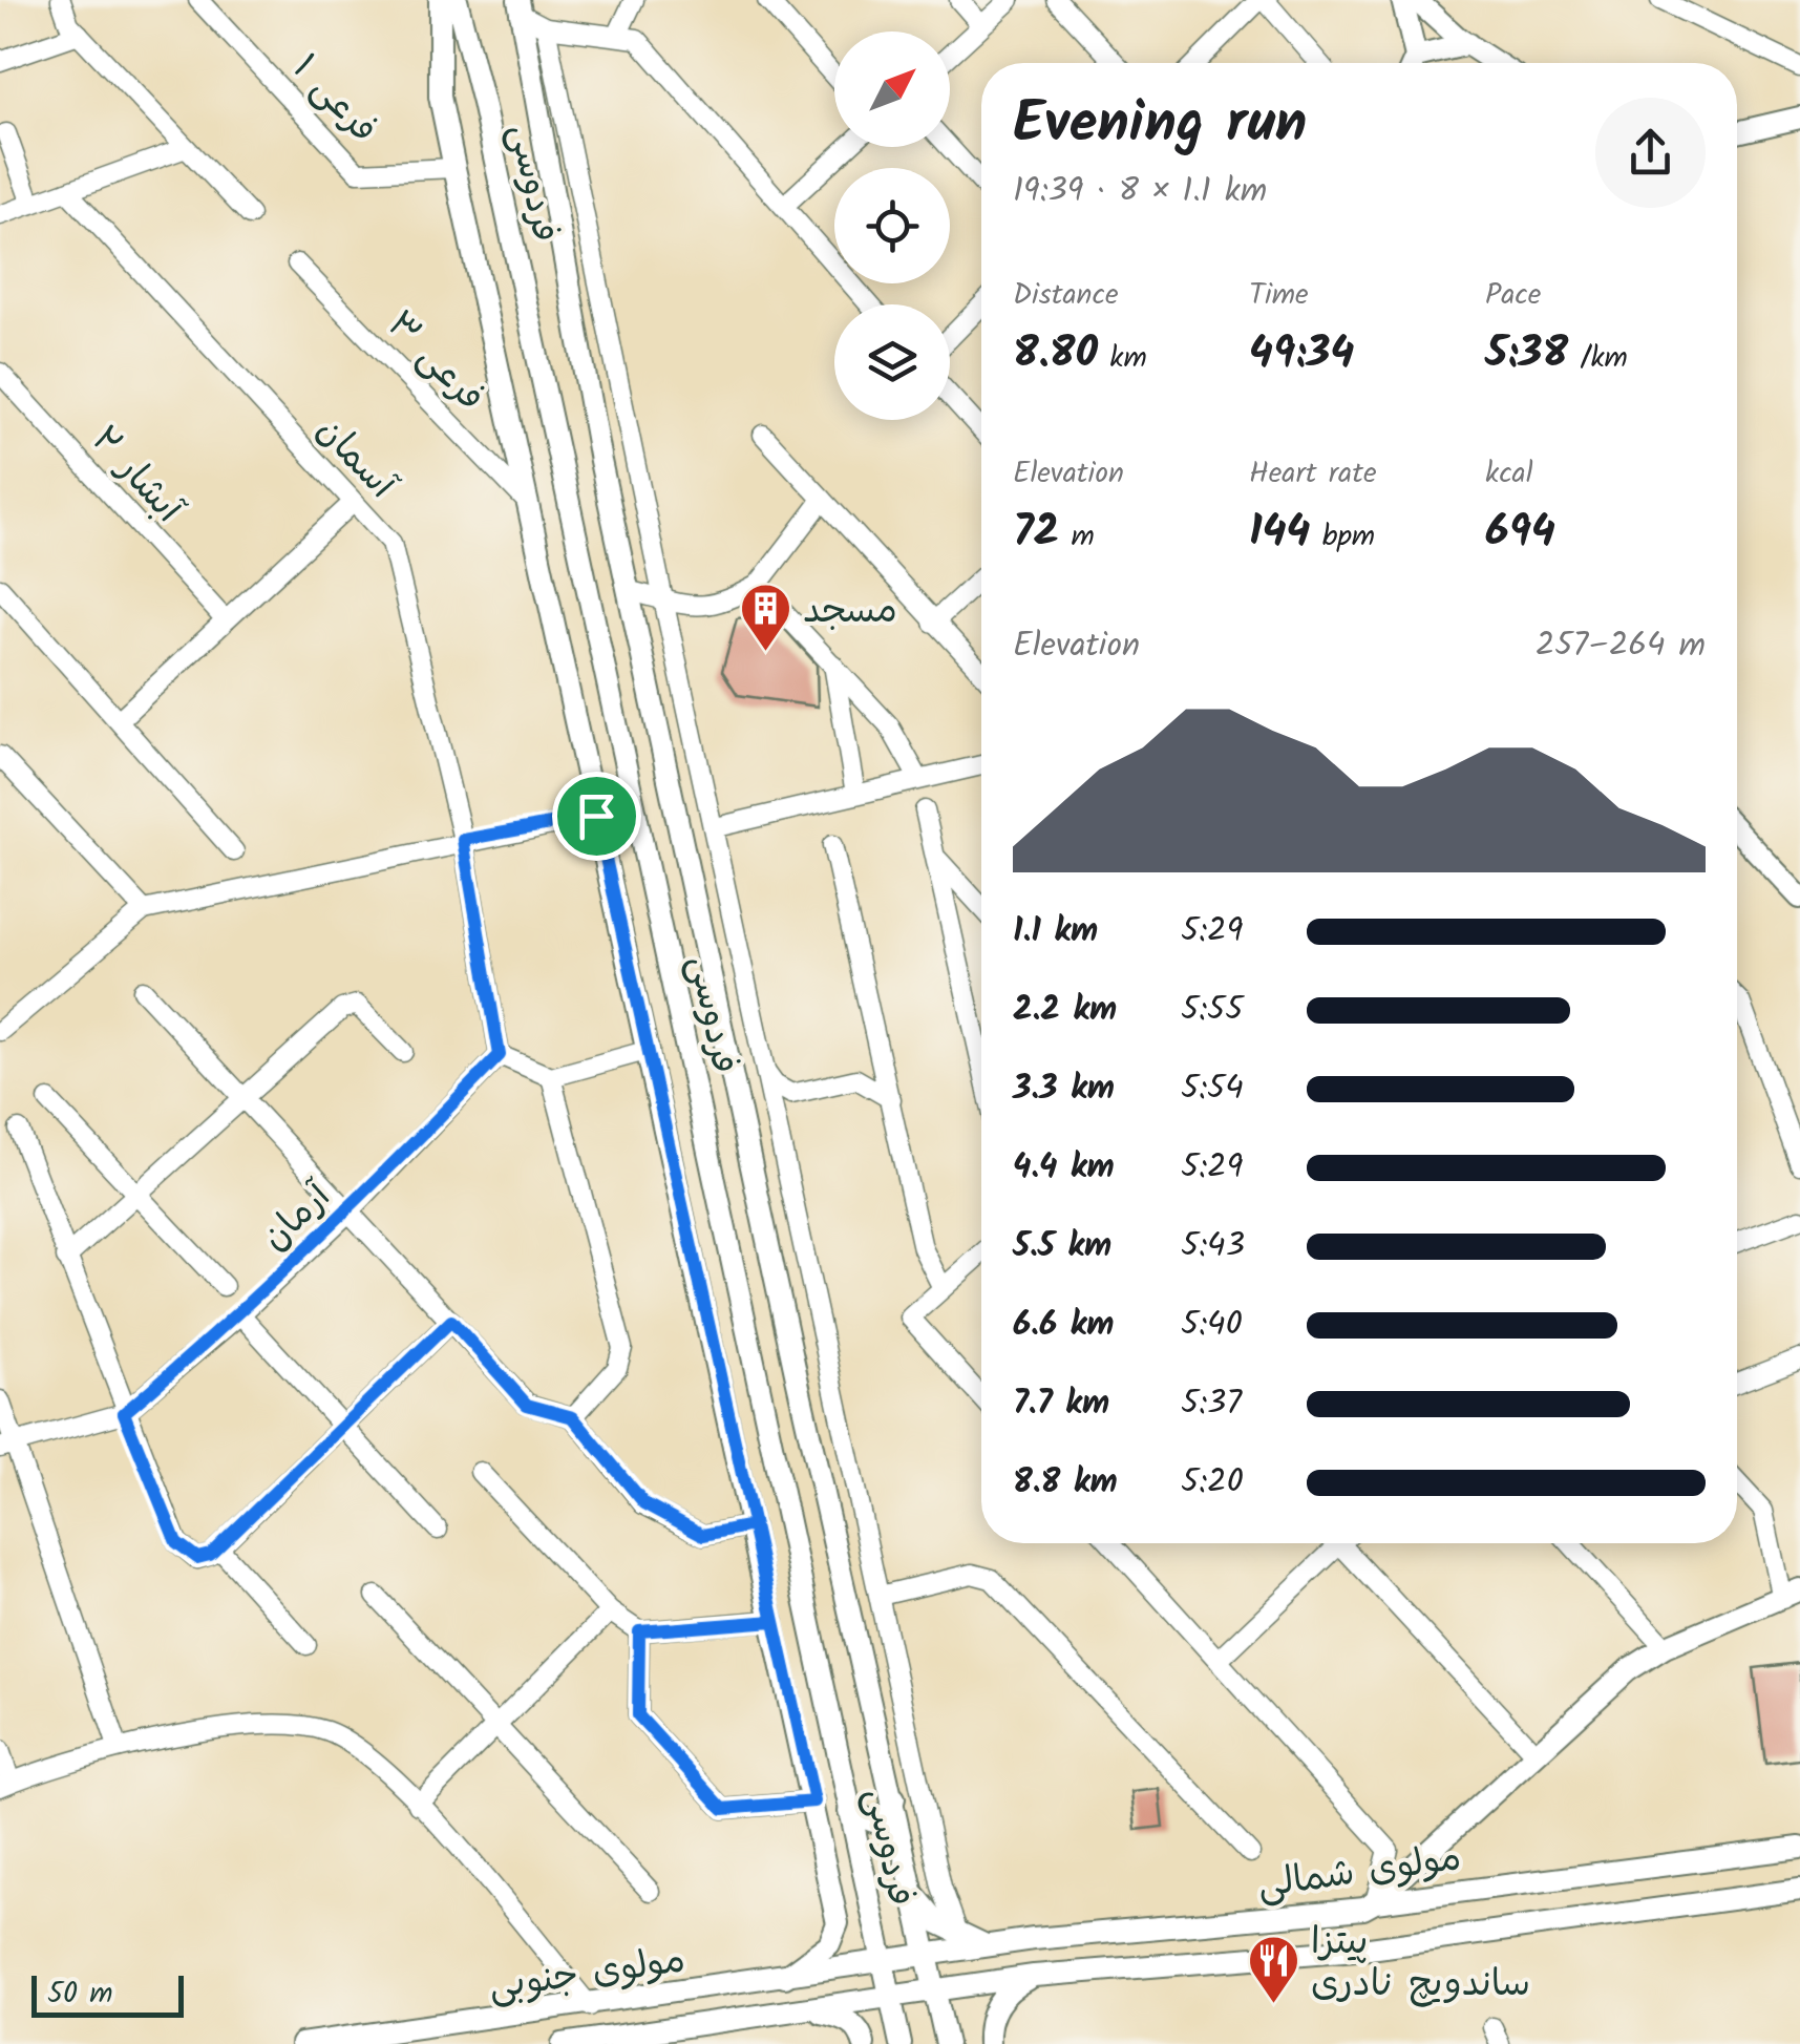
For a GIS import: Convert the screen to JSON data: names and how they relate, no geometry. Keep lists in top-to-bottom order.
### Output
{
  "streets": {
    "street": [
      "فرعی ۱",
      "فردوسی",
      "فرعی ۳",
      "آسمان",
      "آبشار ۲",
      "آرمان",
      "مولوی شمالی",
      "مولوی جنوبی"
    ]
  },
  "crossings": [
    ["فردوسی", "مولوی شمالی"],
    ["فردوسی", "مولوی جنوبی"],
    ["آسمان", "آرمان"],
    ["مولوی شمالی", "مولوی جنوبی"]
  ],
  "places": {
    "building": ["مسجد"],
    "restaurant": ["پیتزا ساندویچ نادری"]
  },
  "scale_bar": "50 m",
  "north": "top right",
  "page": {
    "heading": ["Evening run", "19:39 · 8 × 1.1 km"],
    "stats": [
      ["Distance", "8.80 km"],
      ["Time", "49:34"],
      ["Pace", "5:38 /km"],
      ["Elevation", "72 m"],
      ["Heart rate", "144 bpm"],
      ["kcal", "694"]
    ],
    "chart": ["Elevation", "257–264 m"],
    "list": [
      {
        "name": "1.1 km",
        "note": "5:29"
      },
      {
        "name": "2.2 km",
        "note": "5:55"
      },
      {
        "name": "3.3 km",
        "note": "5:54"
      },
      {
        "name": "4.4 km",
        "note": "5:29"
      },
      {
        "name": "5.5 km",
        "note": "5:43"
      },
      {
        "name": "6.6 km",
        "note": "5:40"
      },
      {
        "name": "7.7 km",
        "note": "5:37"
      },
      {
        "name": "8.8 km",
        "note": "5:20"
      }
    ],
    "scale": "50 m"
  }
}
